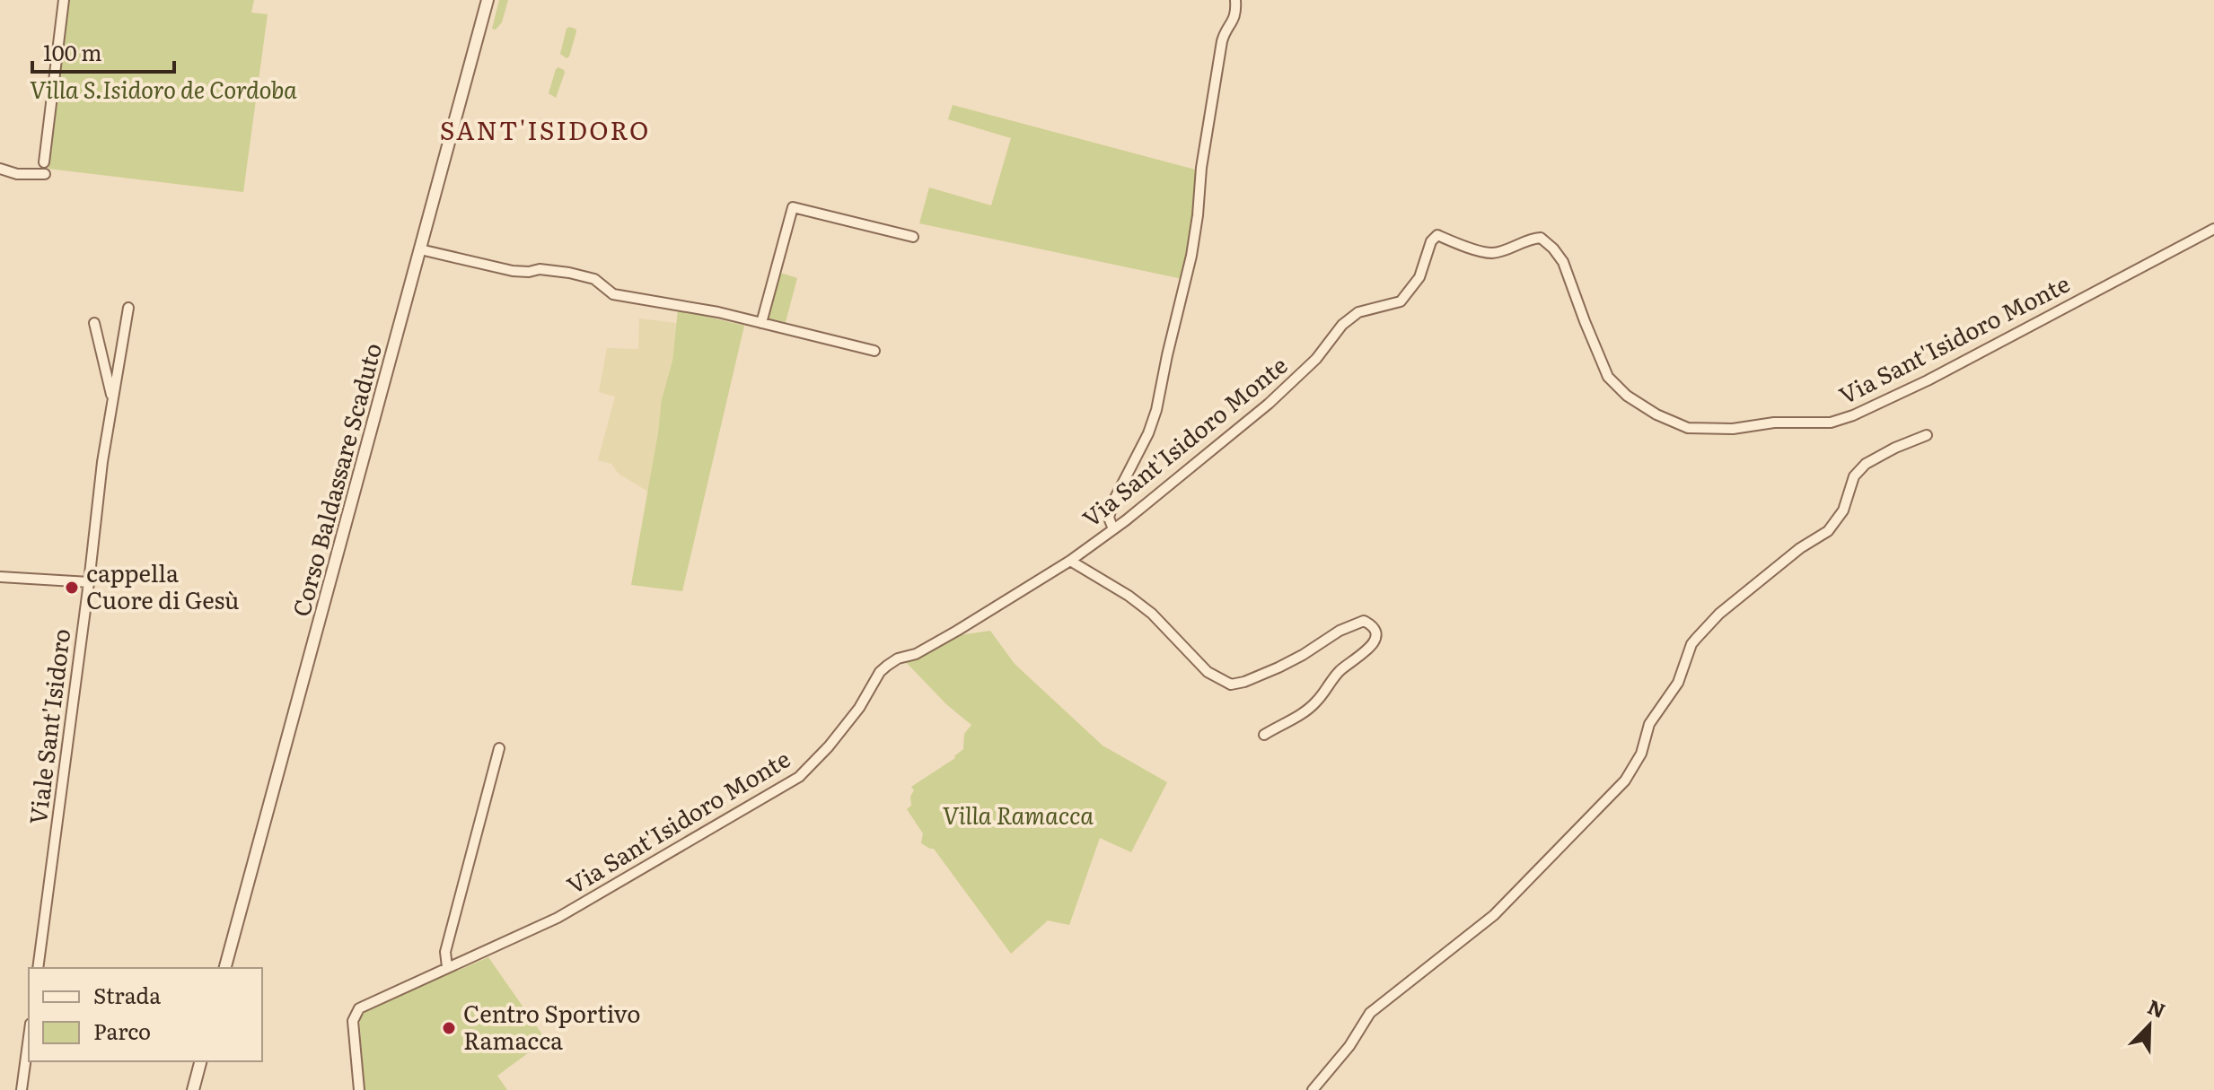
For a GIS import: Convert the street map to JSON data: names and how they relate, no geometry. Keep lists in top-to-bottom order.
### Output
{
  "streets": {
    "street": ["Via Sant'Isidoro Monte", "Corso Baldassare Scaduto", "Viale Sant'Isidoro"]
  },
  "districts": ["SANT'ISIDORO"],
  "parks": ["Villa S.Isidoro de Cordoba", "Villa Ramacca"],
  "places": ["cappella Cuore di Gesù", "Centro Sportivo Ramacca"],
  "legend": ["Strada", "Parco"],
  "scale_bar": "100 m",
  "north": "top right"
}
